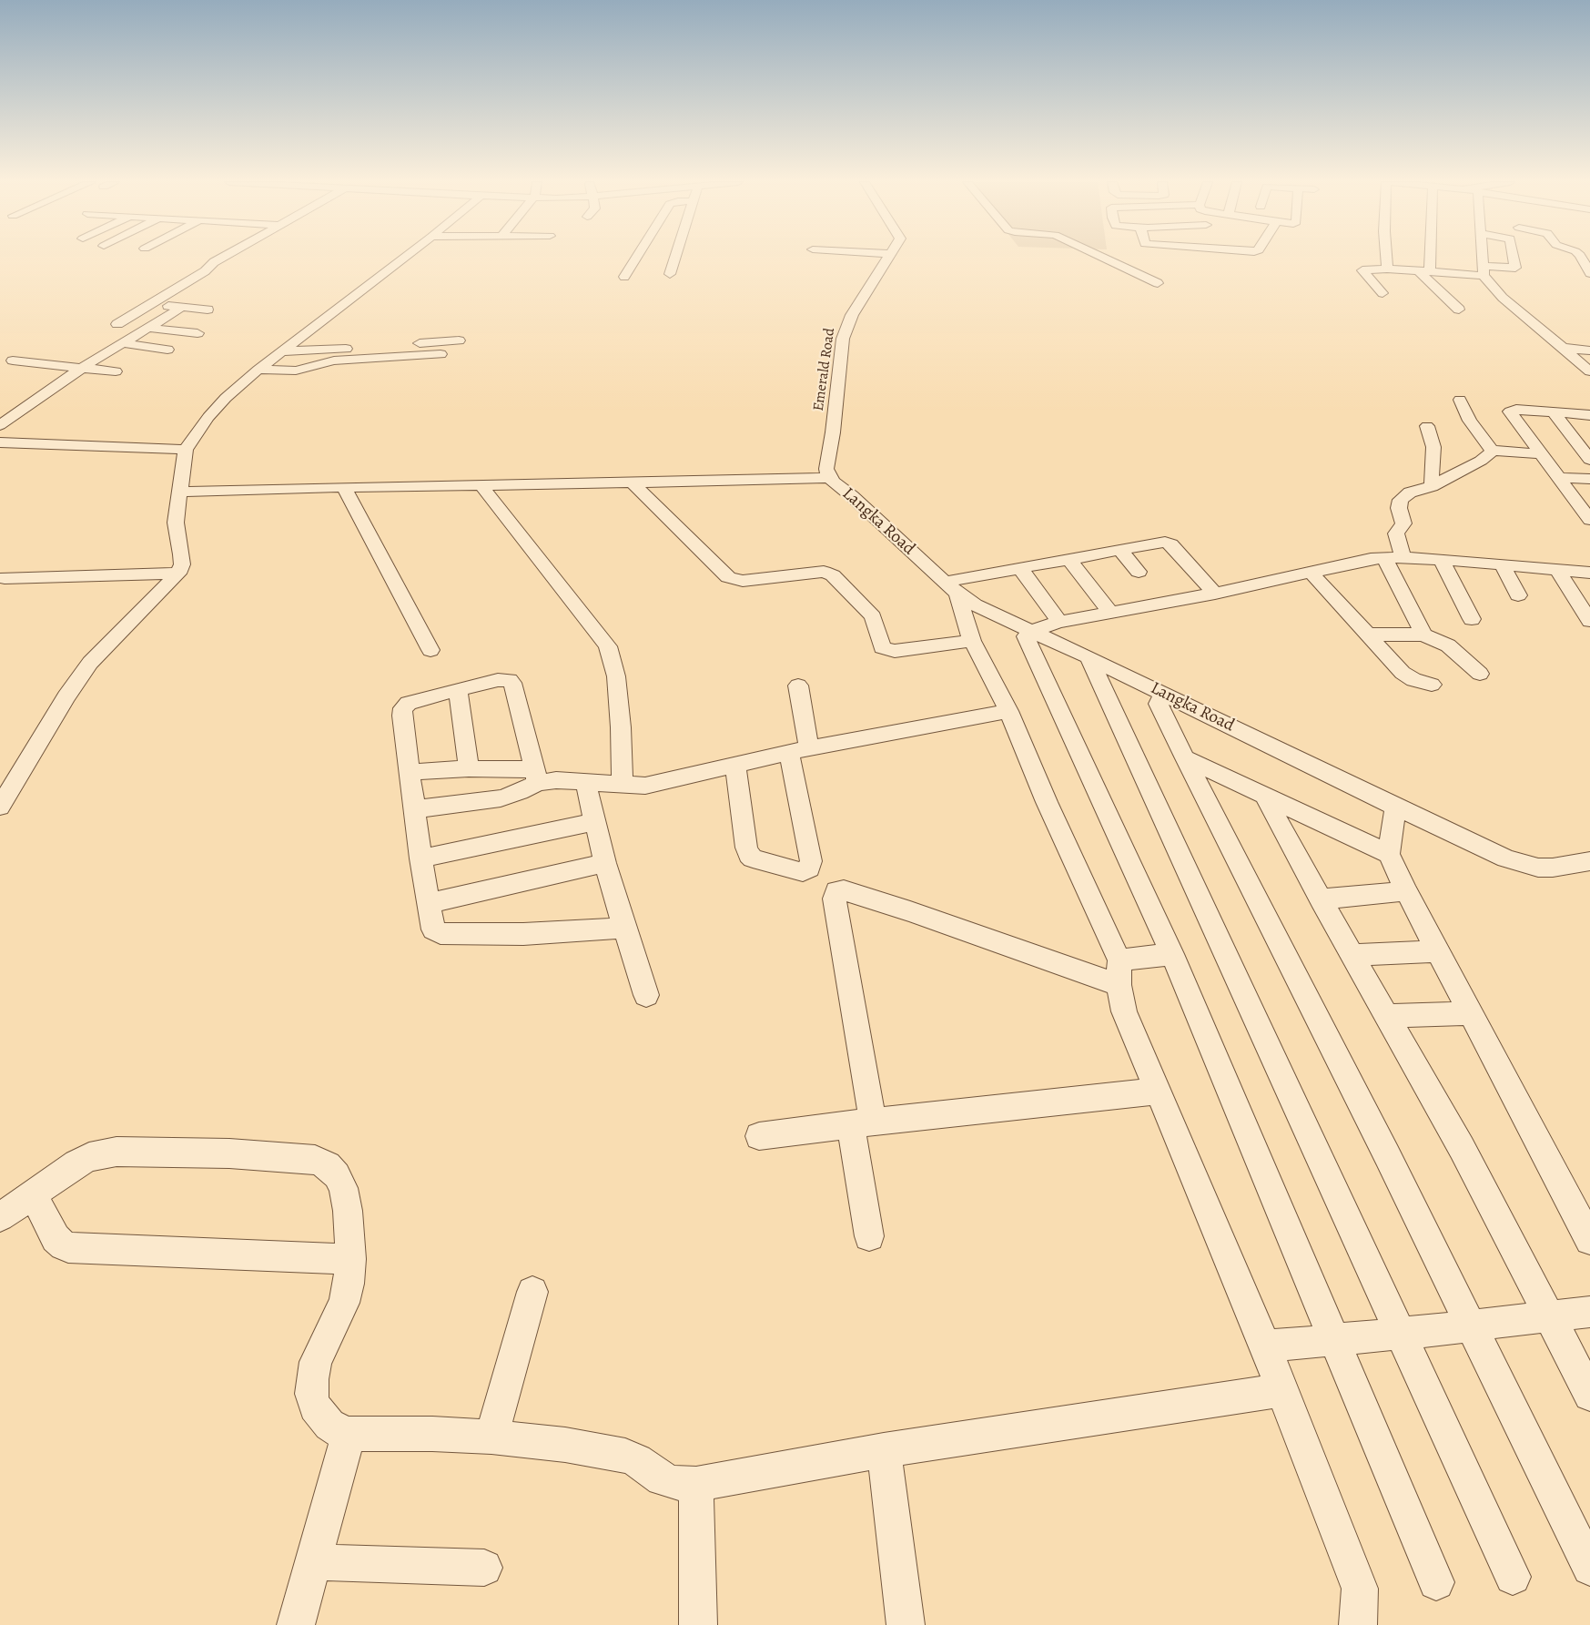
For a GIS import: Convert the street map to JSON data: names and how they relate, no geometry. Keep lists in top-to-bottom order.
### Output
{
  "streets": {
    "street": ["Emerald Road", "Langka Road"]
  },
  "crossings": [
    ["Emerald Road", "Langka Road"]
  ]
}
